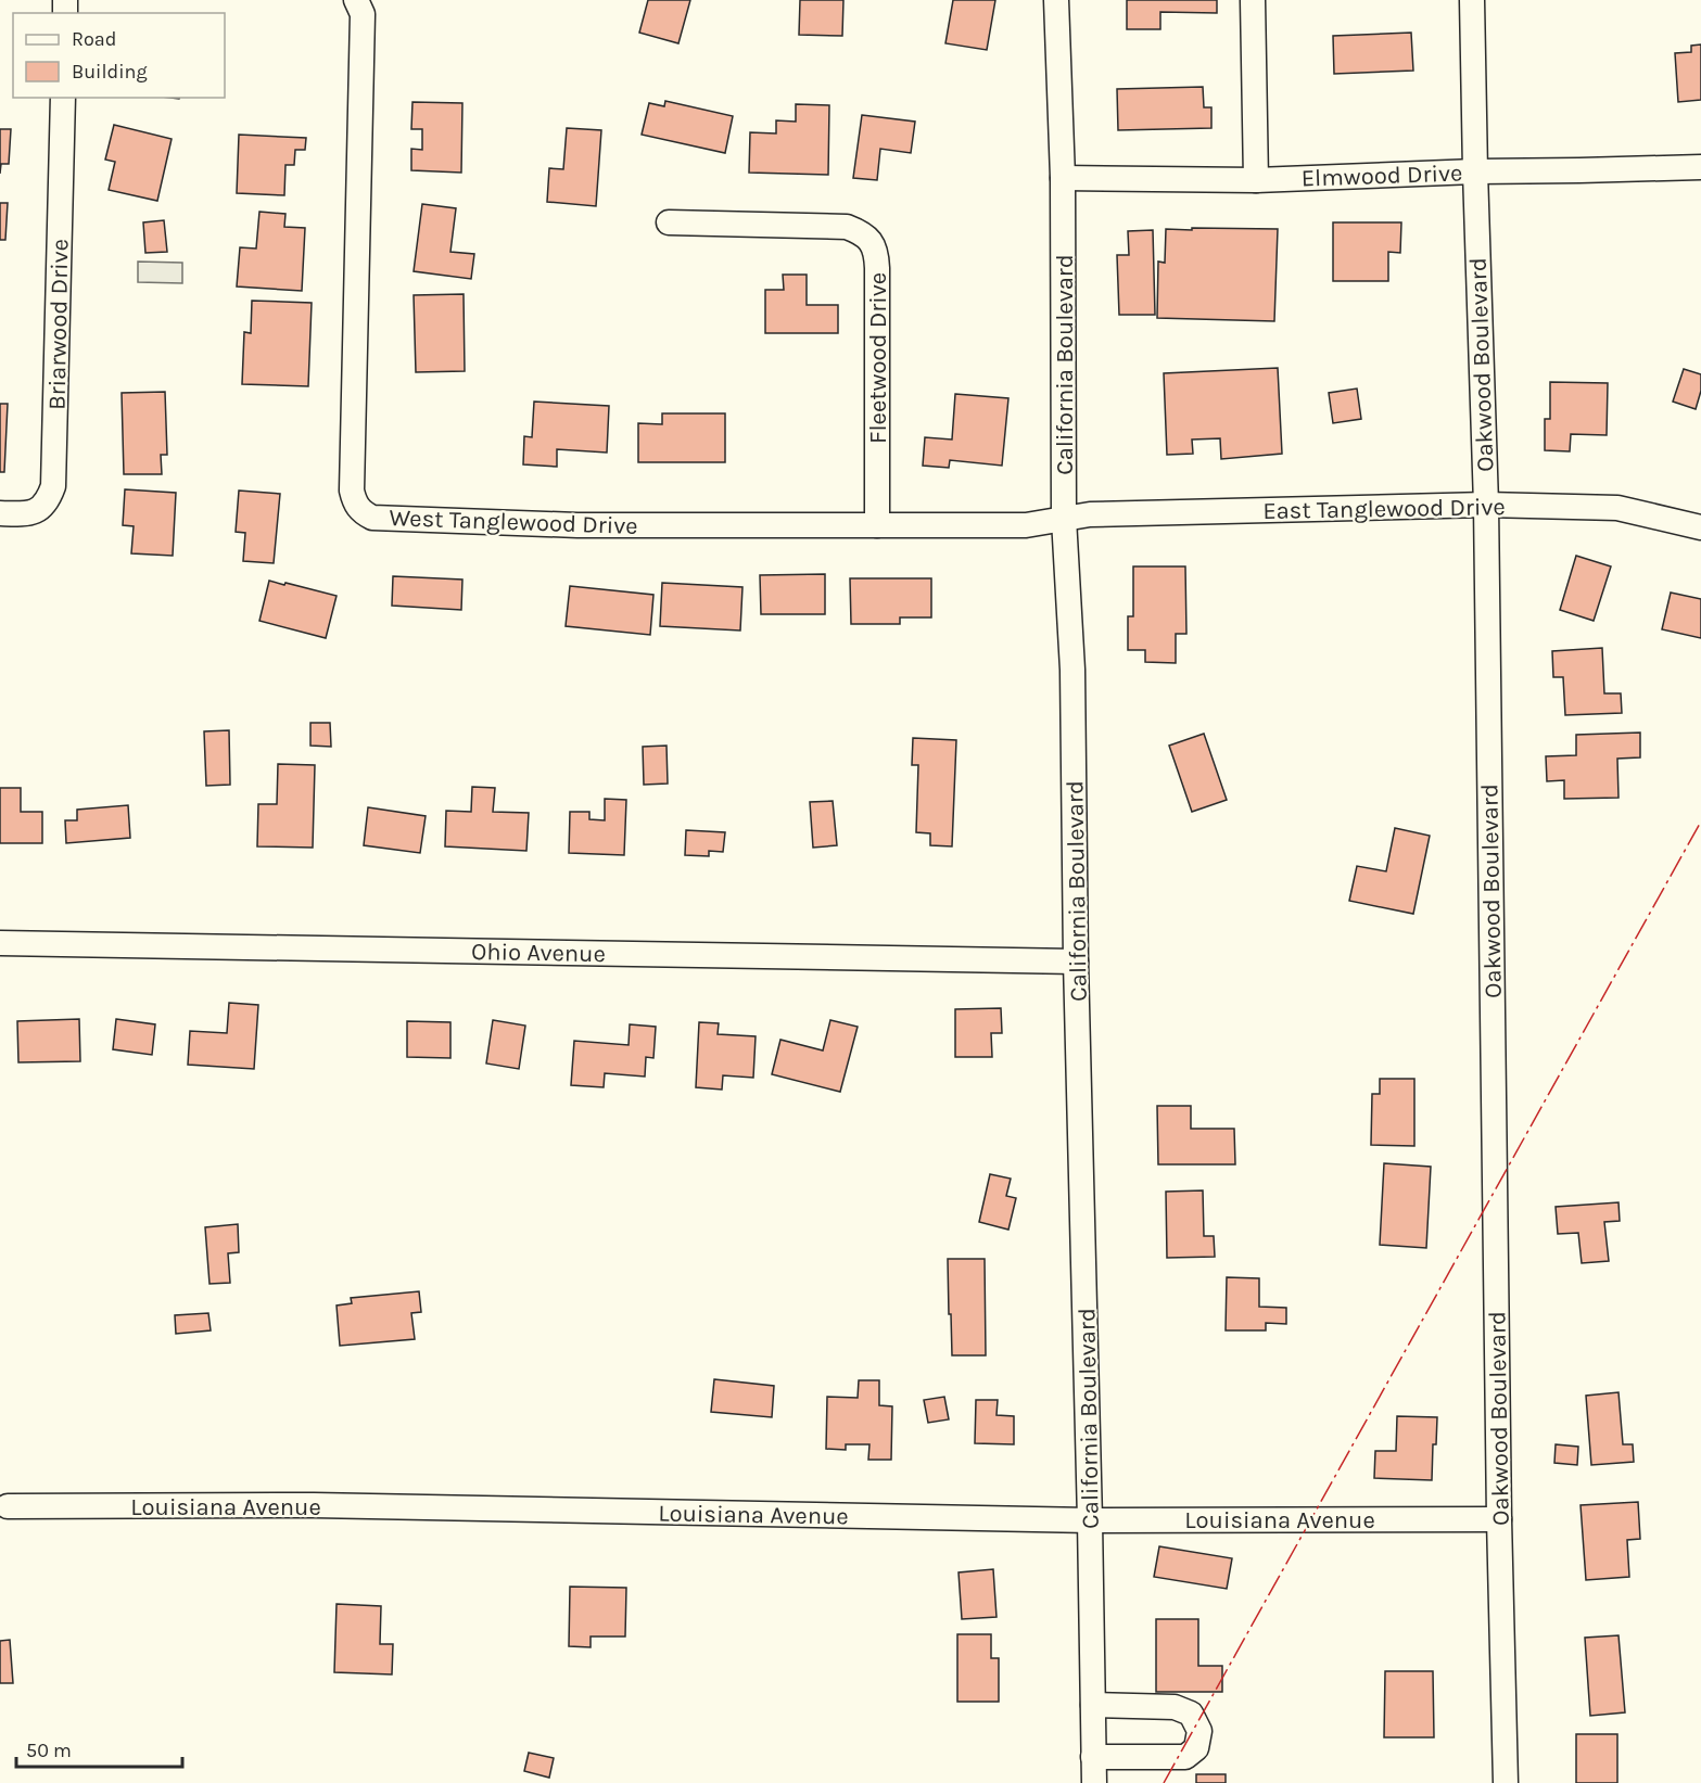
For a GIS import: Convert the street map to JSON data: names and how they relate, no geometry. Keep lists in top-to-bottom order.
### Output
{
  "streets": {
    "street": [
      "Elmwood Drive",
      "Briarwood Drive",
      "Fleetwood Drive",
      "California Boulevard",
      "Oakwood Boulevard",
      "East Tanglewood Drive",
      "West Tanglewood Drive",
      "Ohio Avenue",
      "Louisiana Avenue"
    ]
  },
  "crossings": [
    ["Elmwood Drive", "California Boulevard"],
    ["Elmwood Drive", "Oakwood Boulevard"],
    ["Fleetwood Drive", "West Tanglewood Drive"],
    ["California Boulevard", "East Tanglewood Drive"],
    ["California Boulevard", "West Tanglewood Drive"],
    ["California Boulevard", "Ohio Avenue"],
    ["California Boulevard", "Louisiana Avenue"],
    ["Oakwood Boulevard", "East Tanglewood Drive"],
    ["Oakwood Boulevard", "Louisiana Avenue"],
    ["East Tanglewood Drive", "West Tanglewood Drive"]
  ],
  "legend": ["Road", "Building"],
  "scale_bar": "50 m"
}
